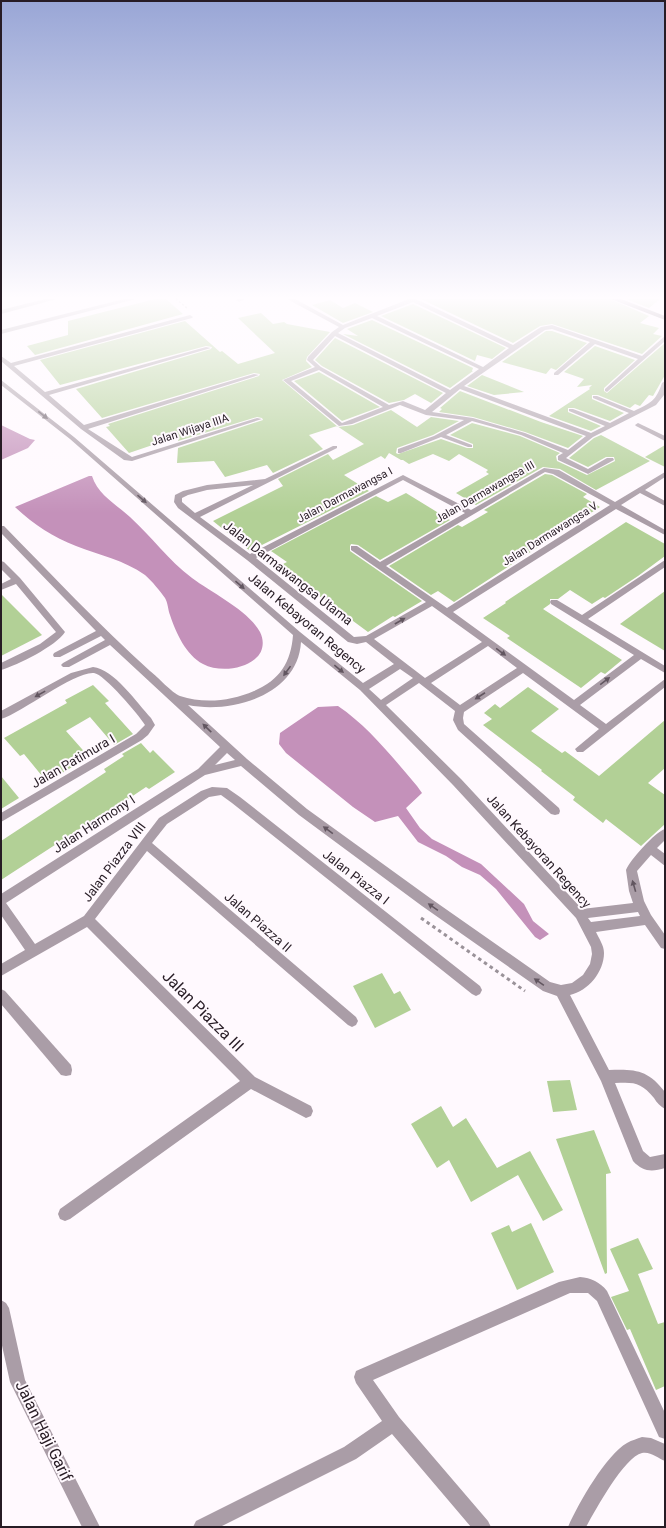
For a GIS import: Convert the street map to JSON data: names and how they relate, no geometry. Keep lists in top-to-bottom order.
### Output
{
  "streets": {
    "street": [
      "Jalan Wijaya IIIA",
      "Jalan Darmawangsa III",
      "Jalan Darmawangsa I",
      "Jalan Darmawangsa V",
      "Jalan Darmawangsa Utama",
      "Jalan Kebayoran Regency",
      "Jalan Patimura I",
      "Jalan Harmony I",
      "Jalan Piazza VIII",
      "Jalan Piazza I",
      "Jalan Piazza II",
      "Jalan Piazza III",
      "Jalan Haji Garif"
    ]
  },
  "crossings": [
    ["Jalan Darmawangsa III", "Jalan Darmawangsa I"],
    ["Jalan Darmawangsa III", "Jalan Darmawangsa V"],
    ["Jalan Darmawangsa I", "Jalan Darmawangsa Utama"],
    ["Jalan Piazza VIII", "Jalan Piazza I"],
    ["Jalan Piazza VIII", "Jalan Piazza II"],
    ["Jalan Piazza VIII", "Jalan Piazza III"]
  ],
  "one_way": ["Jalan Kebayoran Regency"]
}
